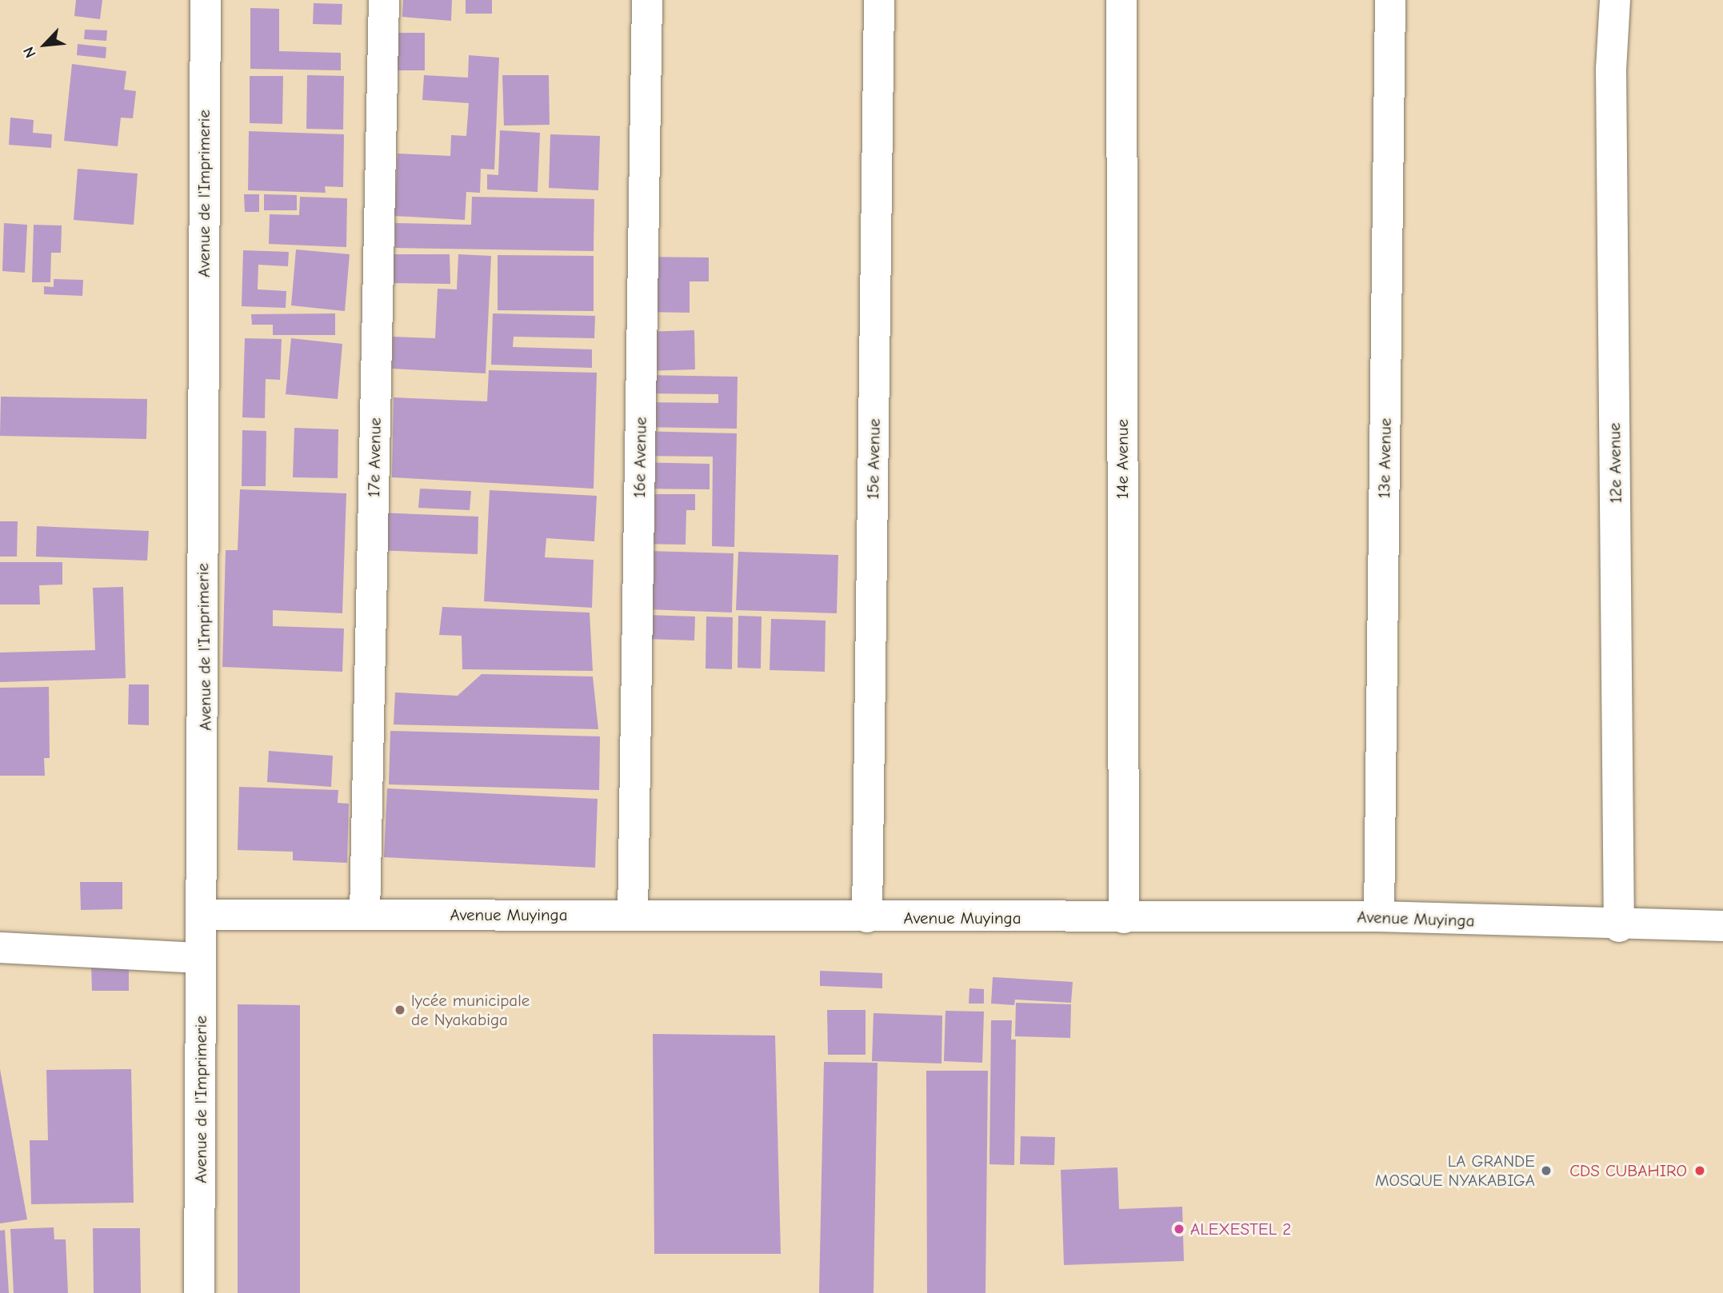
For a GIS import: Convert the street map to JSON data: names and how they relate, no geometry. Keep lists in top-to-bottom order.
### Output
{
  "streets": {
    "street": [
      "Avenue de l'Imprimerie",
      "17e Avenue",
      "16e Avenue",
      "13e Avenue",
      "15e Avenue",
      "14e Avenue",
      "12e Avenue",
      "Avenue Muyinga"
    ]
  },
  "crossings": [
    ["Avenue de l'Imprimerie", "Avenue Muyinga"],
    ["17e Avenue", "Avenue Muyinga"],
    ["16e Avenue", "Avenue Muyinga"],
    ["13e Avenue", "Avenue Muyinga"],
    ["15e Avenue", "Avenue Muyinga"],
    ["14e Avenue", "Avenue Muyinga"],
    ["12e Avenue", "Avenue Muyinga"]
  ],
  "places": [
    "lycée municipale de Nyakabiga",
    "LA GRANDE MOSQUE NYAKABIGA",
    "CDS CUBAHIRO",
    "ALEXESTEL 2"
  ],
  "north": "bottom left"
}
